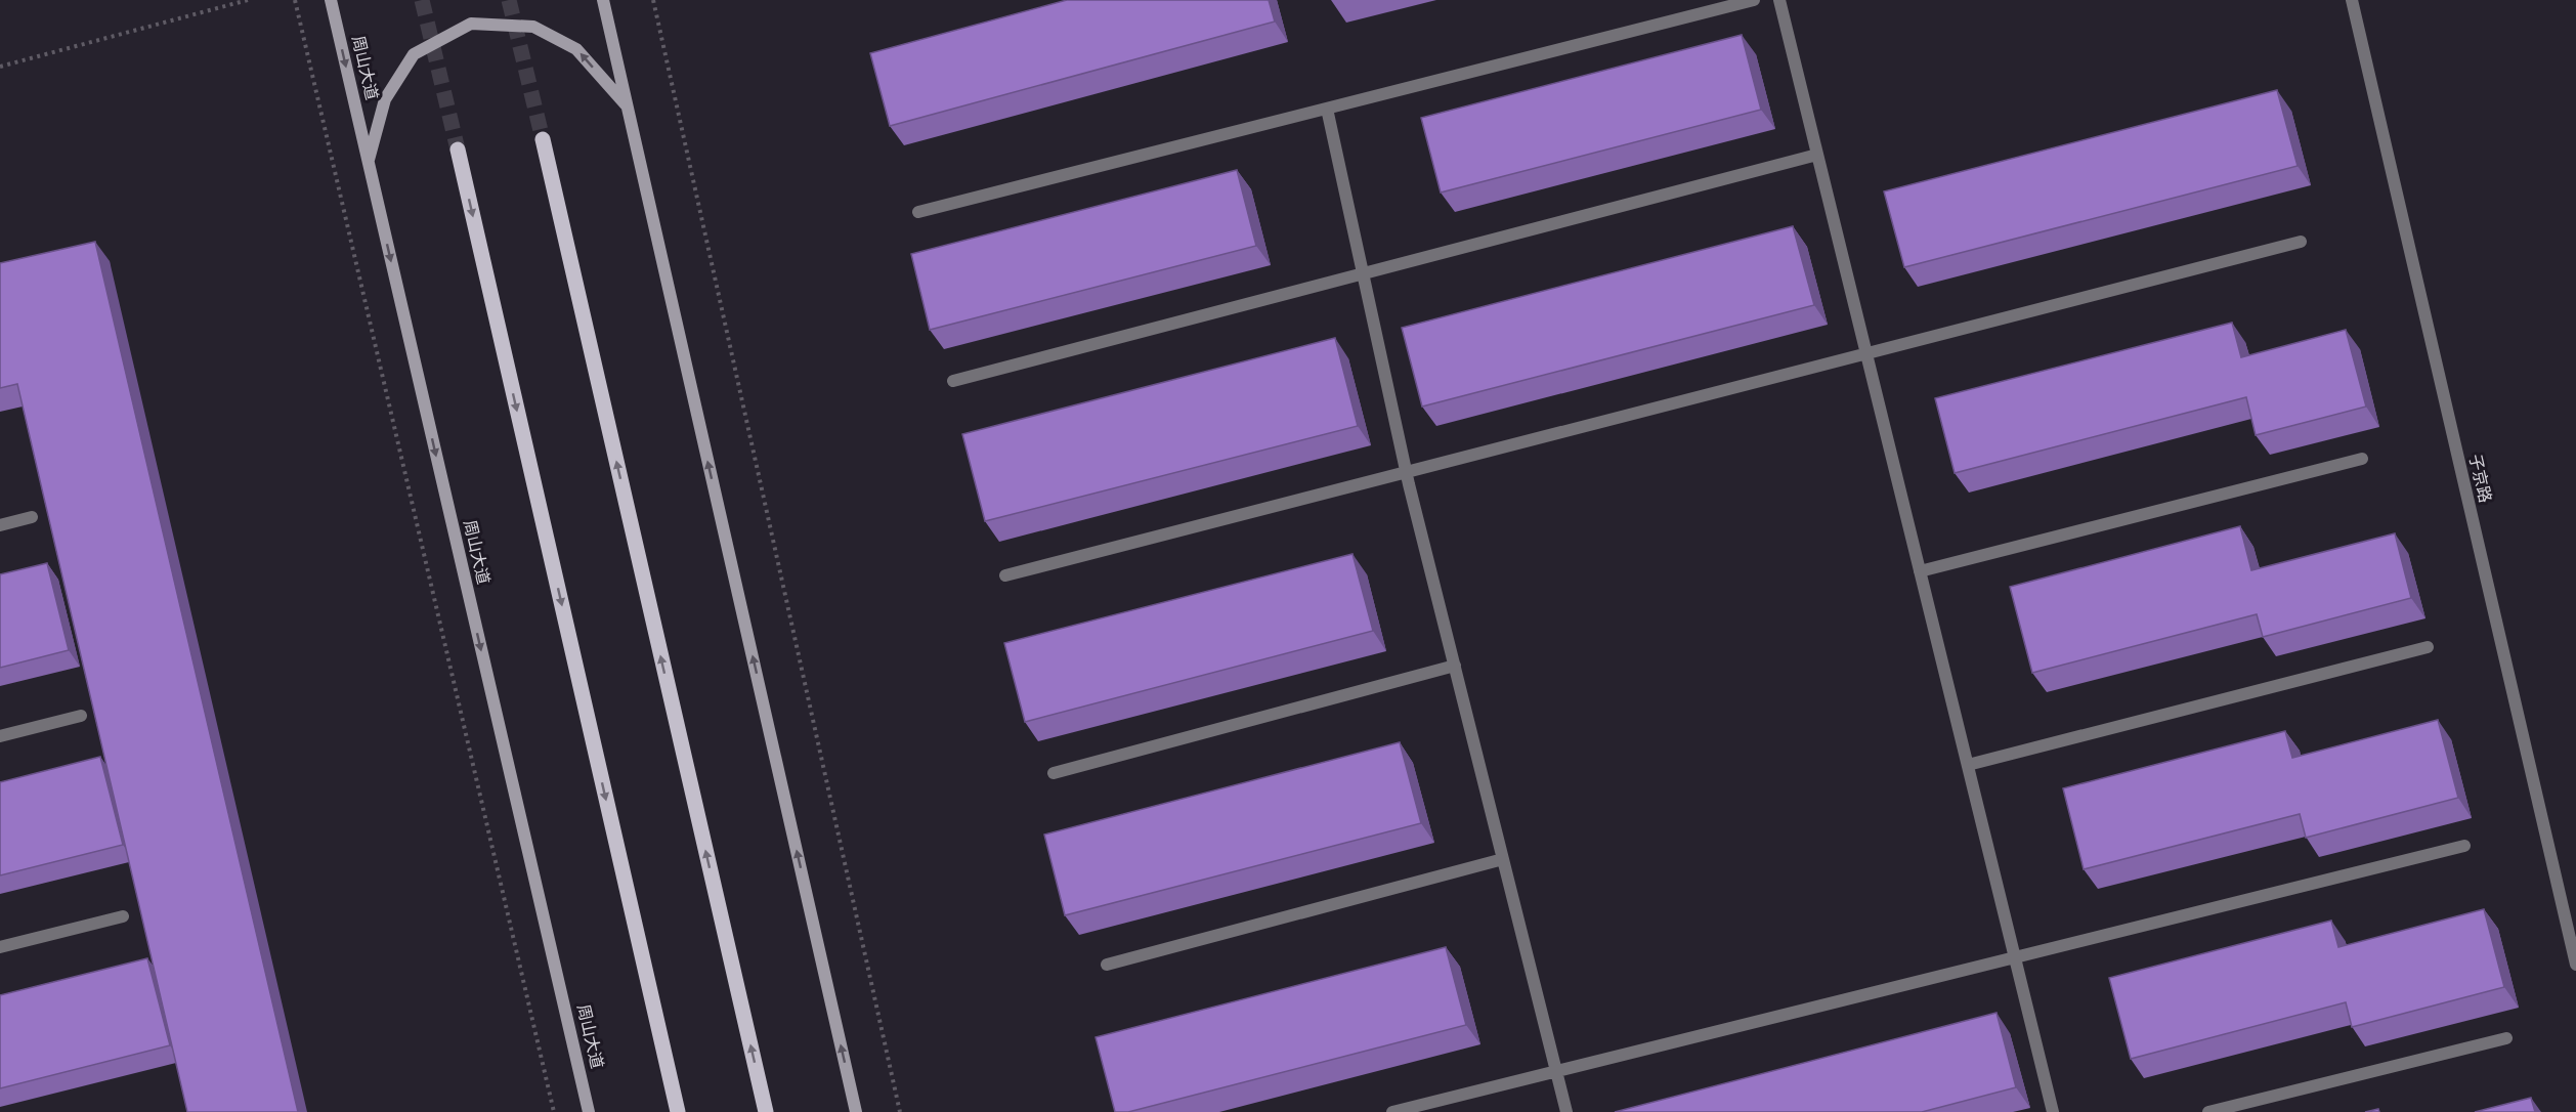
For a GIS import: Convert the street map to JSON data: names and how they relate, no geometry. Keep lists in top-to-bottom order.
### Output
{
  "streets": {
    "main road": ["周山大道"],
    "street": ["子京路"]
  }
}
